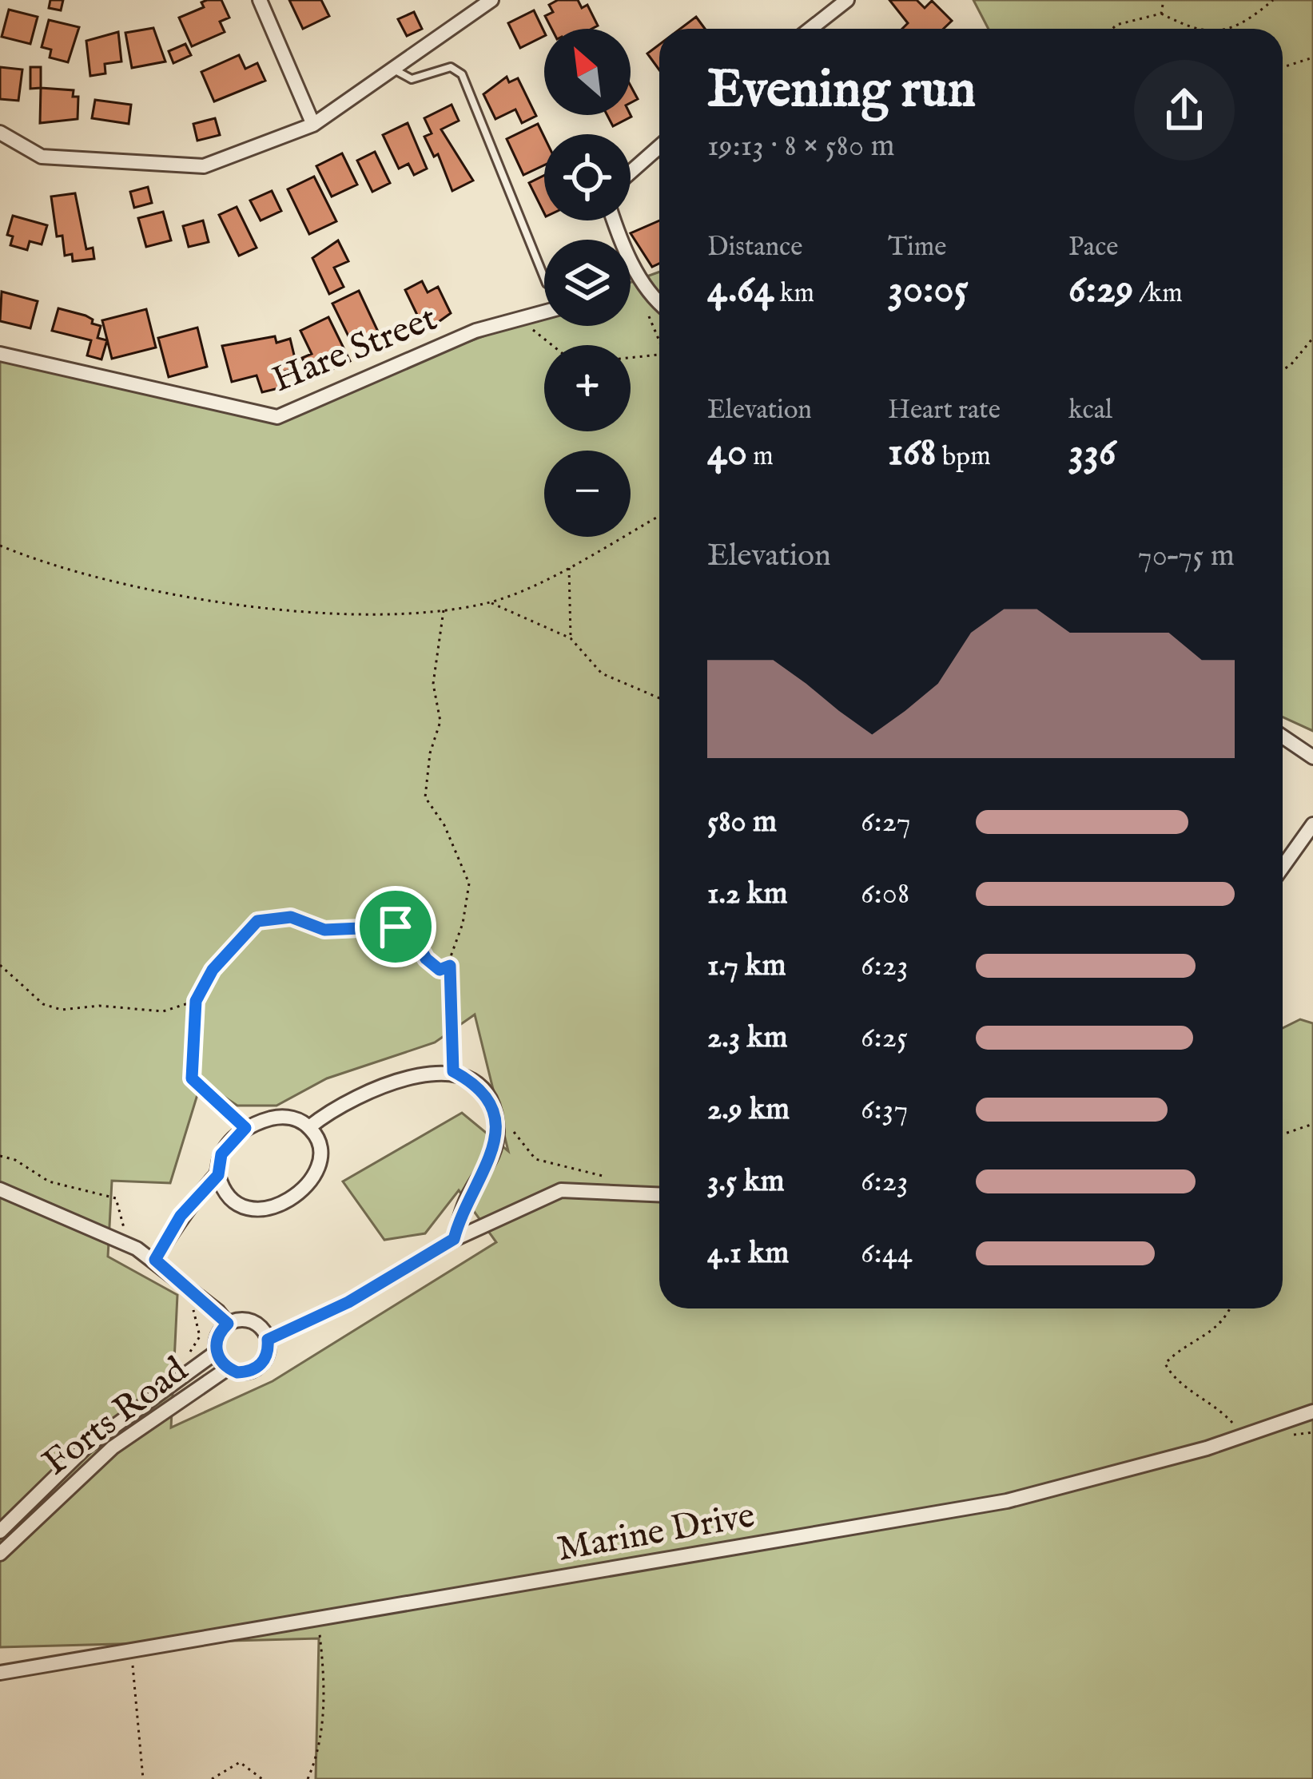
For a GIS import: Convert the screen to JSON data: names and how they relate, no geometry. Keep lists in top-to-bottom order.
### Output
{
  "streets": {
    "street": ["Hare Street", "Forts Road", "Marine Drive"]
  },
  "north": "top left",
  "page": {
    "map_buttons": ["+", "−"],
    "heading": ["Evening run", "19:13 · 8 × 580 m"],
    "stats": [
      ["Distance", "4.64 km"],
      ["Time", "30:05"],
      ["Pace", "6:29 /km"],
      ["Elevation", "40 m"],
      ["Heart rate", "168 bpm"],
      ["kcal", "336"]
    ],
    "chart": ["Elevation", "70–75 m"],
    "list": [
      {
        "name": "580 m",
        "note": "6:27"
      },
      {
        "name": "1.2 km",
        "note": "6:08"
      },
      {
        "name": "1.7 km",
        "note": "6:23"
      },
      {
        "name": "2.3 km",
        "note": "6:25"
      },
      {
        "name": "2.9 km",
        "note": "6:37"
      },
      {
        "name": "3.5 km",
        "note": "6:23"
      },
      {
        "name": "4.1 km",
        "note": "6:44"
      }
    ]
  }
}
